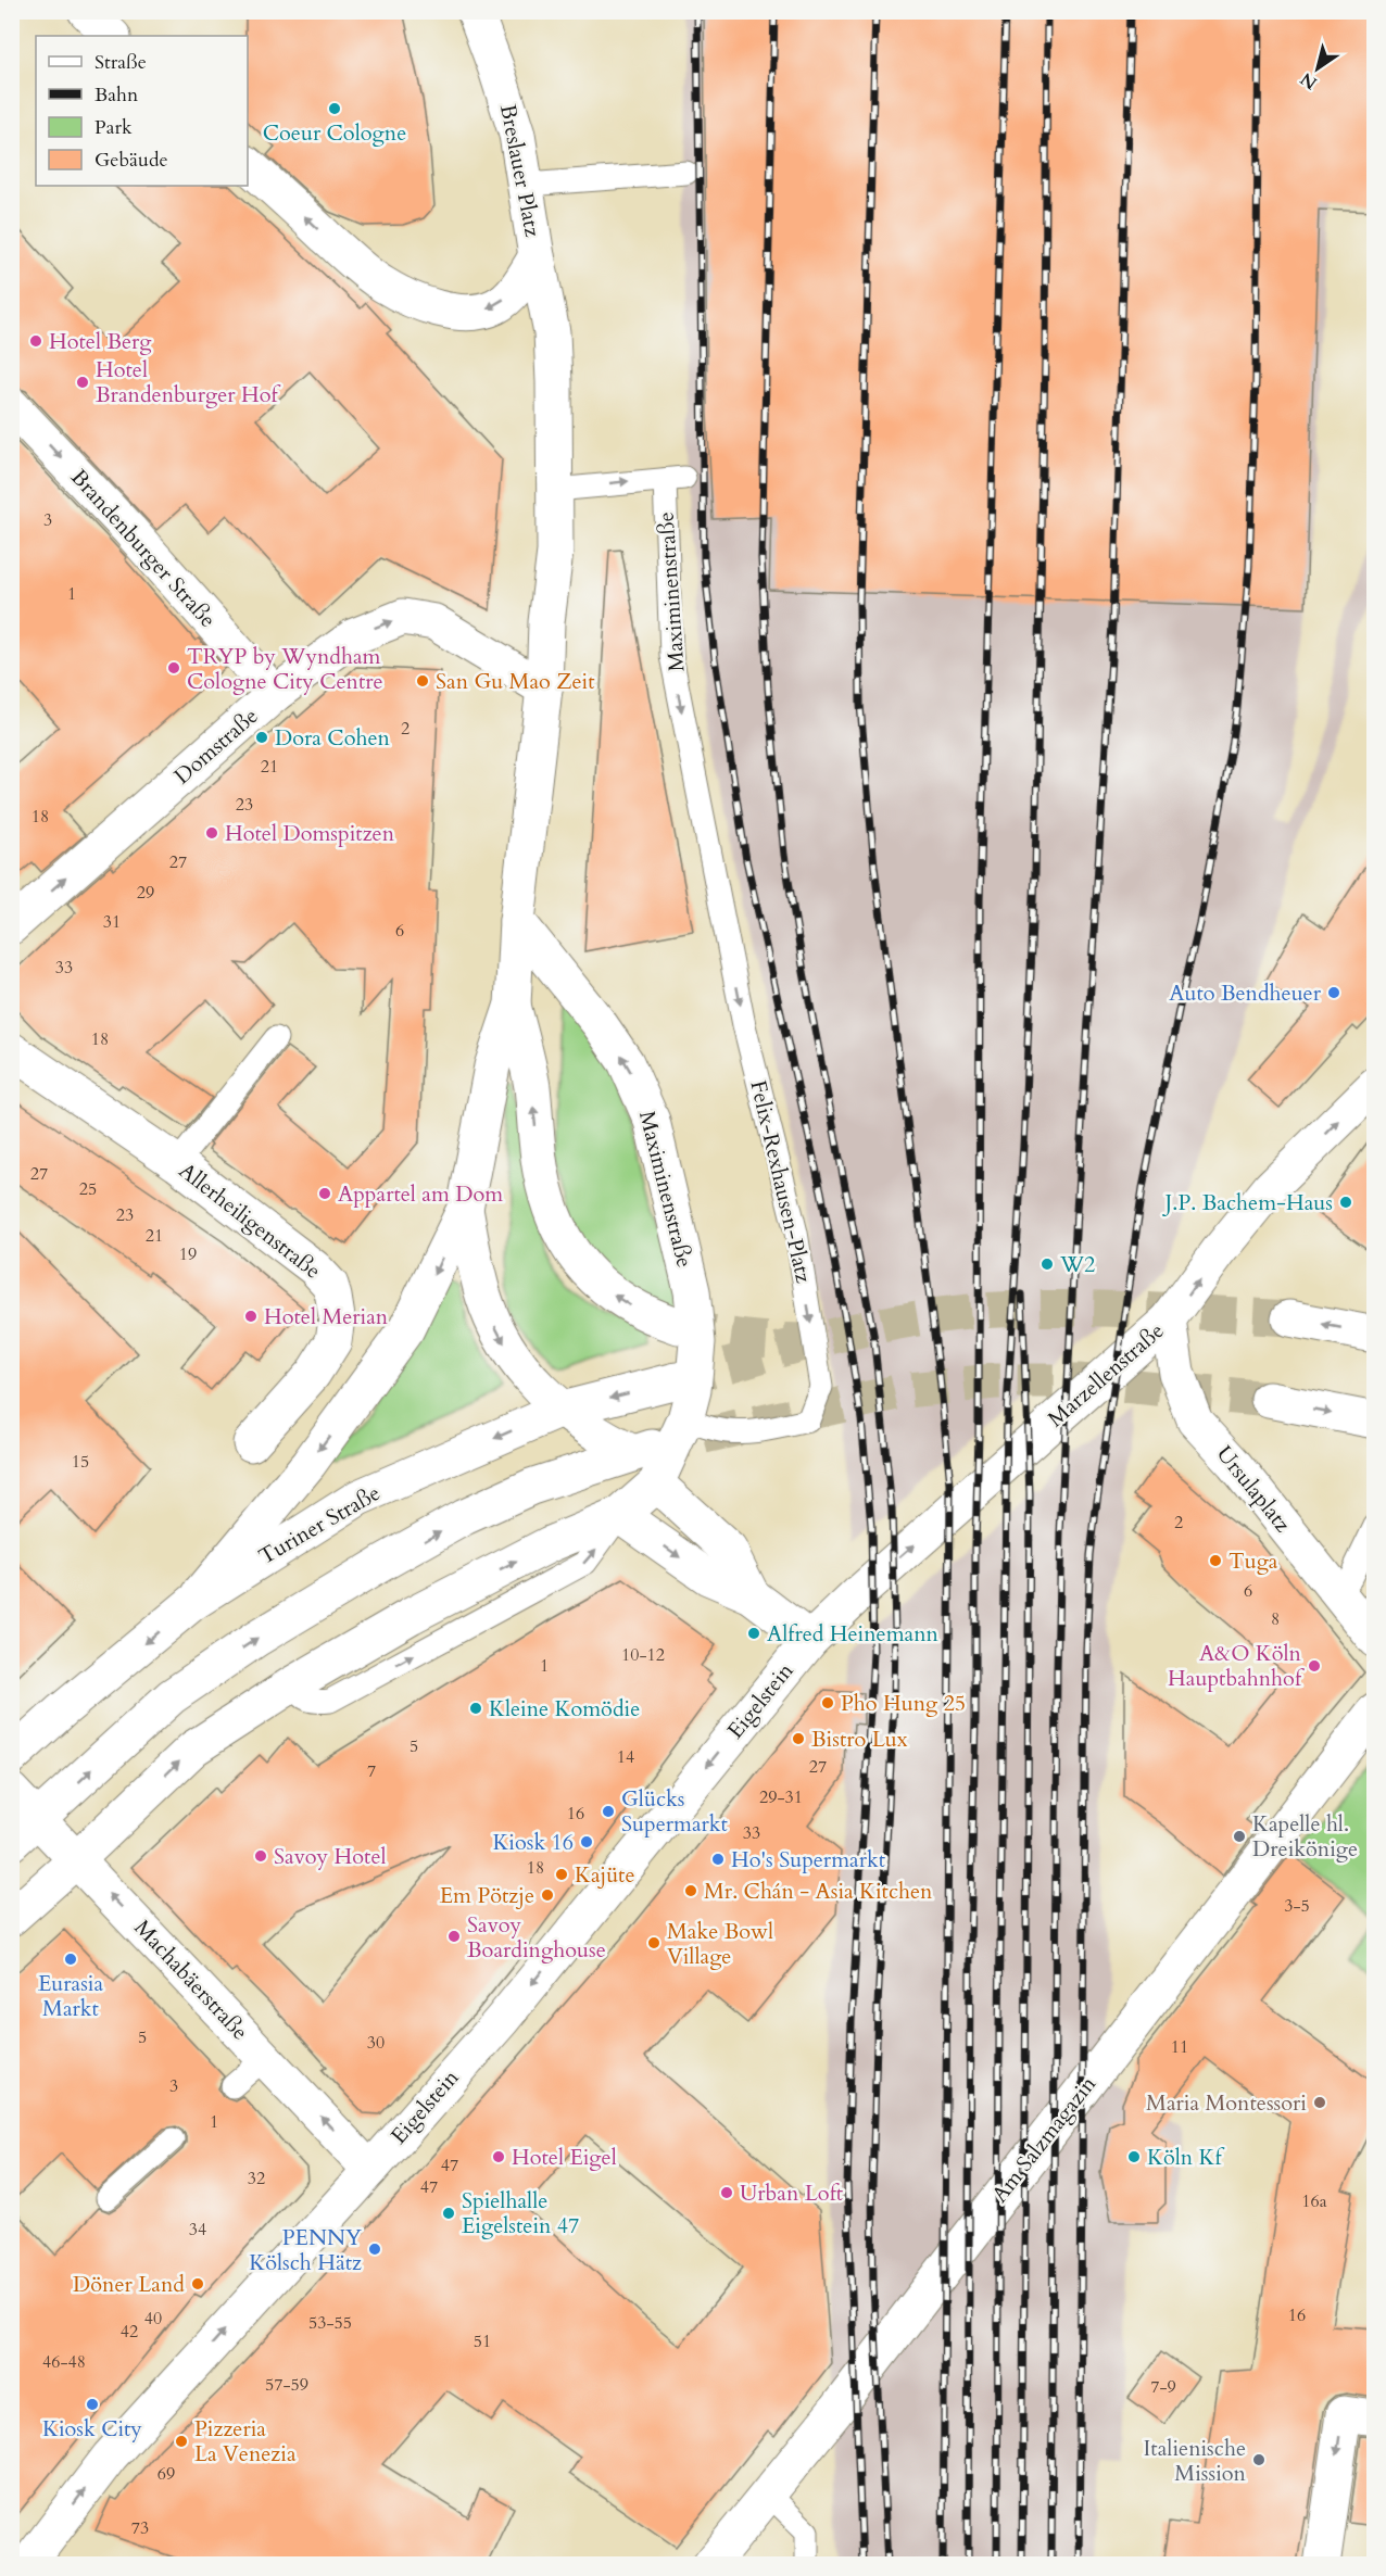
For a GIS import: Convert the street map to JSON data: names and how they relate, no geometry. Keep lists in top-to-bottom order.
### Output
{
  "streets": {
    "street": [
      "Breslauer Platz",
      "Brandenburger Straße",
      "Maximinenstraße",
      "Domstraße",
      "Allerheiligenstraße",
      "Marzellenstraße",
      "Ursulaplatz",
      "Turiner Straße",
      "Eigelstein",
      "Machabäerstraße",
      "Am Salzmagazin"
    ],
    "lane": ["Felix-Rexhausen-Platz"]
  },
  "crossings": [
    ["Brandenburger Straße", "Domstraße"],
    ["Maximinenstraße", "Felix-Rexhausen-Platz"],
    ["Marzellenstraße", "Ursulaplatz"],
    ["Marzellenstraße", "Eigelstein"],
    ["Eigelstein", "Machabäerstraße"]
  ],
  "one_way": [
    "Brandenburger Straße",
    "Domstraße",
    "Marzellenstraße",
    "Machabäerstraße"
  ],
  "places": [
    "Coeur Cologne",
    "Hotel Berg",
    "Hotel Brandenburger Hof",
    "TRYP by Wyndham Cologne City Centre",
    "San Gu Mao Zeit",
    "Dora Cohen",
    "Hotel Domspitzen",
    "Auto Bendheuer",
    "Appartel am Dom",
    "J.P. Bachem-Haus",
    "W2",
    "Hotel Merian",
    "Tuga",
    "Alfred Heinemann",
    "A&O Köln Hauptbahnhof",
    "Pho Hung 25",
    "Kleine Komödie",
    "Bistro Lux",
    "Glücks Supermarkt",
    "Kapelle hl. Dreikönige",
    "Kiosk 16",
    "Savoy Hotel",
    "Ho's Supermarkt",
    "Kajüte",
    "Mr. Chán - Asia Kitchen",
    "Em Pötzje",
    "Savoy Boardinghouse",
    "Make Bowl Village",
    "Eurasia Markt",
    "Maria Montessori",
    "Hotel Eigel",
    "Köln Kf",
    "Urban Loft",
    "Spielhalle Eigelstein 47",
    "PENNY Kölsch Hätz",
    "Döner Land",
    "Kiosk City",
    "Pizzeria La Venezia",
    "Italienische Mission"
  ],
  "house_numbers": [
    "3",
    "1",
    "2",
    "21",
    "23",
    "18",
    "27",
    "29",
    "31",
    "6",
    "33",
    "18",
    "27",
    "25",
    "23",
    "21",
    "19",
    "15",
    "2",
    "6",
    "8",
    "10-12",
    "1",
    "5",
    "14",
    "27",
    "7",
    "29-31",
    "16",
    "33",
    "18",
    "3-5",
    "5",
    "30",
    "11",
    "3",
    "1",
    "47",
    "32",
    "47",
    "16a",
    "34",
    "16",
    "40",
    "53-55",
    "42",
    "51",
    "46-48",
    "57-59",
    "7-9",
    "69",
    "73"
  ],
  "legend": [
    "Straße",
    "Bahn",
    "Park",
    "Gebäude"
  ],
  "north": "bottom left"
}
